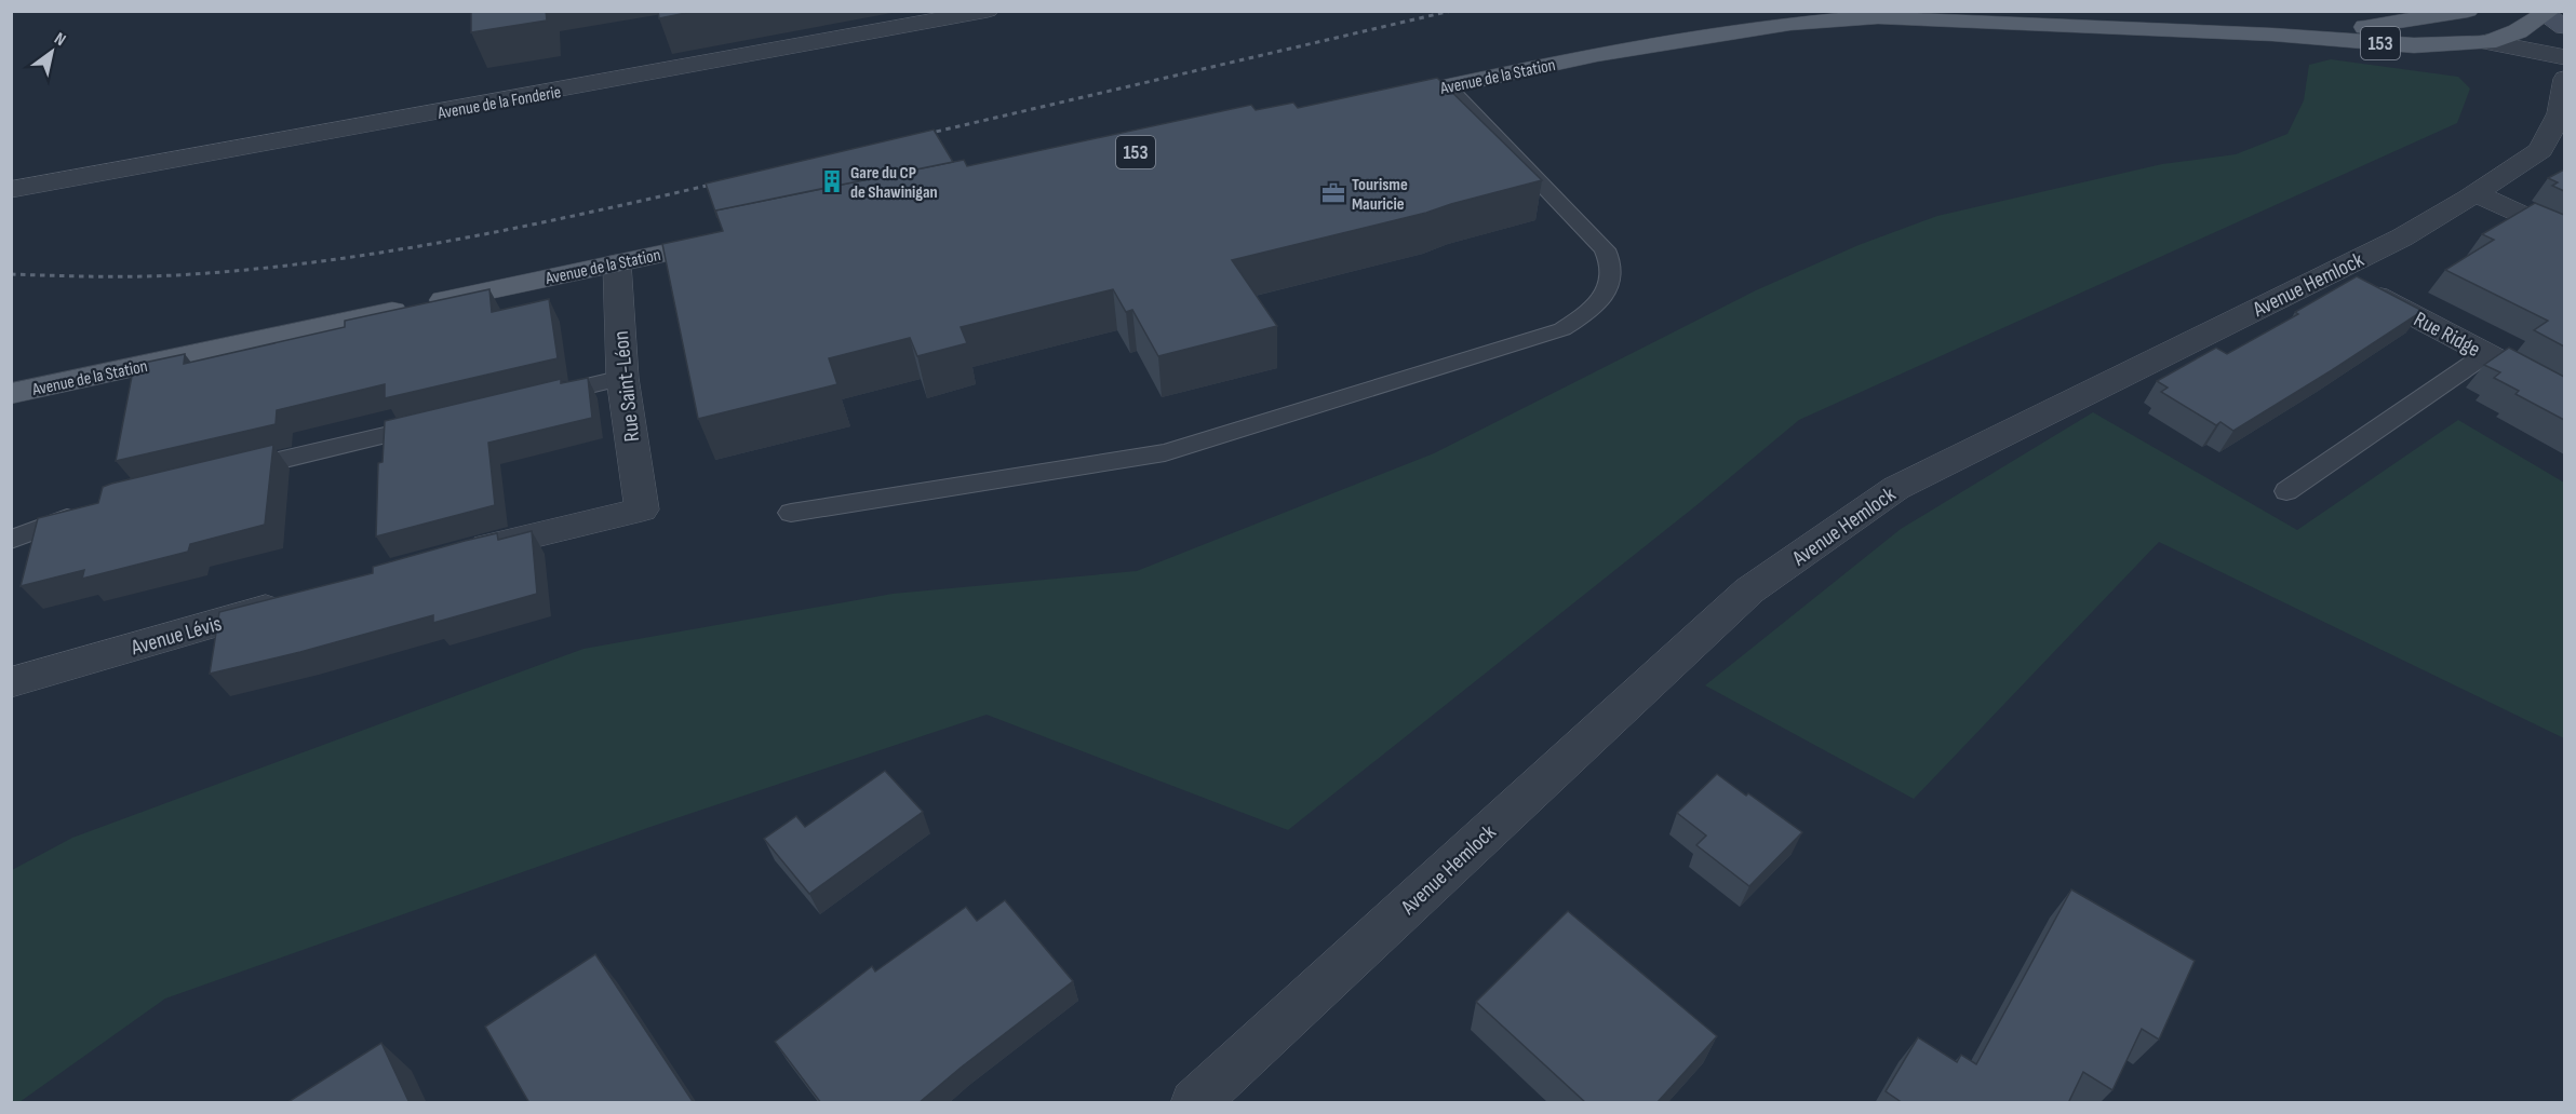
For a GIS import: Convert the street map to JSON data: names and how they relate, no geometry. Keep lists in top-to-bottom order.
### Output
{
  "streets": {
    "main road": ["153", "Avenue de la Station"],
    "street": [
      "Avenue de la Fonderie",
      "Avenue Hemlock",
      "Rue Ridge",
      "Rue Saint-Léon",
      "Avenue Lévis"
    ]
  },
  "crossings": [
    ["153", "Avenue de la Station"],
    ["Avenue de la Station", "Rue Saint-Léon"],
    ["Avenue Hemlock", "Rue Ridge"]
  ],
  "places": {
    "building": ["Gare du CP de Shawinigan"],
    "office": ["Tourisme Mauricie"]
  },
  "north": "top right"
}
